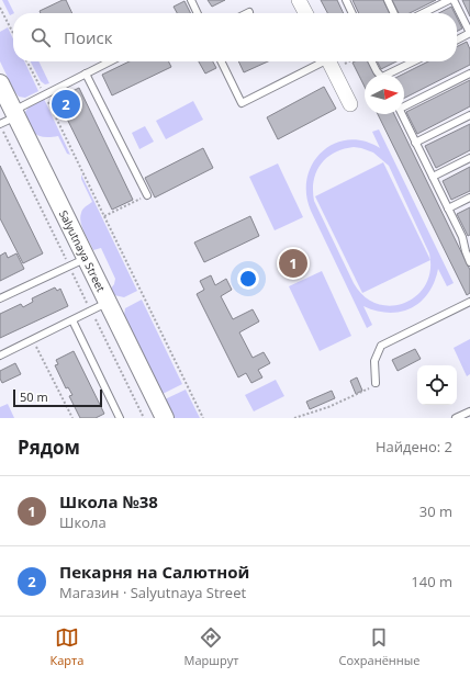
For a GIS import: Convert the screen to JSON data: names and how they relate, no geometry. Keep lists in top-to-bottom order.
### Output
{
  "streets": {
    "street": ["Salyutnaya Street"]
  },
  "scale_bar": "50 m",
  "north": "right",
  "page": {
    "search": "Поиск",
    "pins": ["2", "1"],
    "scale": "50 m",
    "heading": ["Рядом", "Найдено: 2"],
    "list": [
      {
        "mark": "1",
        "name": "Школа №38",
        "note": "Школа",
        "value": "30 m"
      },
      {
        "mark": "2",
        "name": "Пекарня на Салютной",
        "note": "Магазин · Salyutnaya Street",
        "value": "140 m"
      }
    ],
    "nav": ["Карта", "Маршрут", "Сохранённые"]
  }
}
